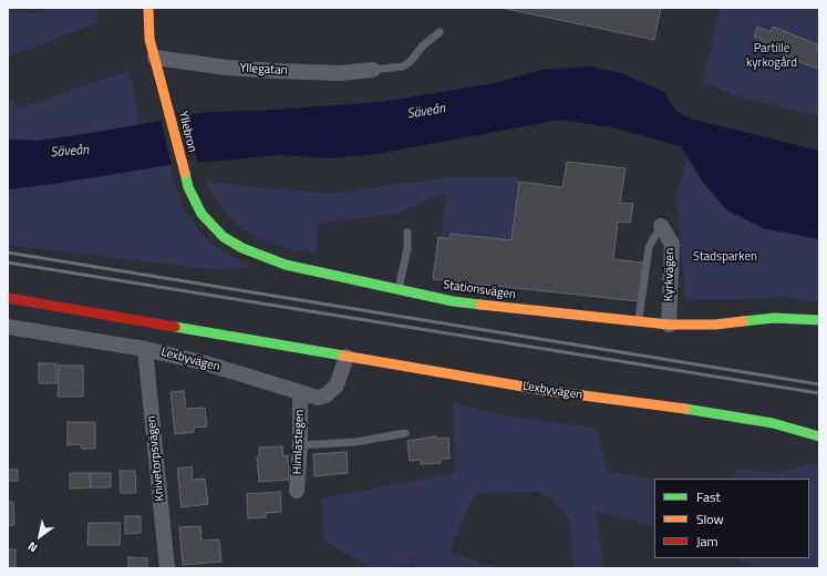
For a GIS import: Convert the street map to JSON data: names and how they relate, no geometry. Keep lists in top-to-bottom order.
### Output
{
  "streets": {
    "street": [
      "Yllegatan",
      "Yllebron",
      "Kyrkvägen",
      "Stationsvägen",
      "Lexbyvägen",
      "Himlastegen",
      "Knivetorpsvägen"
    ]
  },
  "crossings": [
    ["Yllegatan", "Yllebron"],
    ["Yllebron", "Stationsvägen"],
    ["Kyrkvägen", "Stationsvägen"],
    ["Lexbyvägen", "Himlastegen"],
    ["Lexbyvägen", "Knivetorpsvägen"]
  ],
  "water": ["Säveån"],
  "parks": ["Partille kyrkogård", "Stadsparken"],
  "legend": ["Fast", "Slow", "Jam"],
  "north": "bottom left"
}
